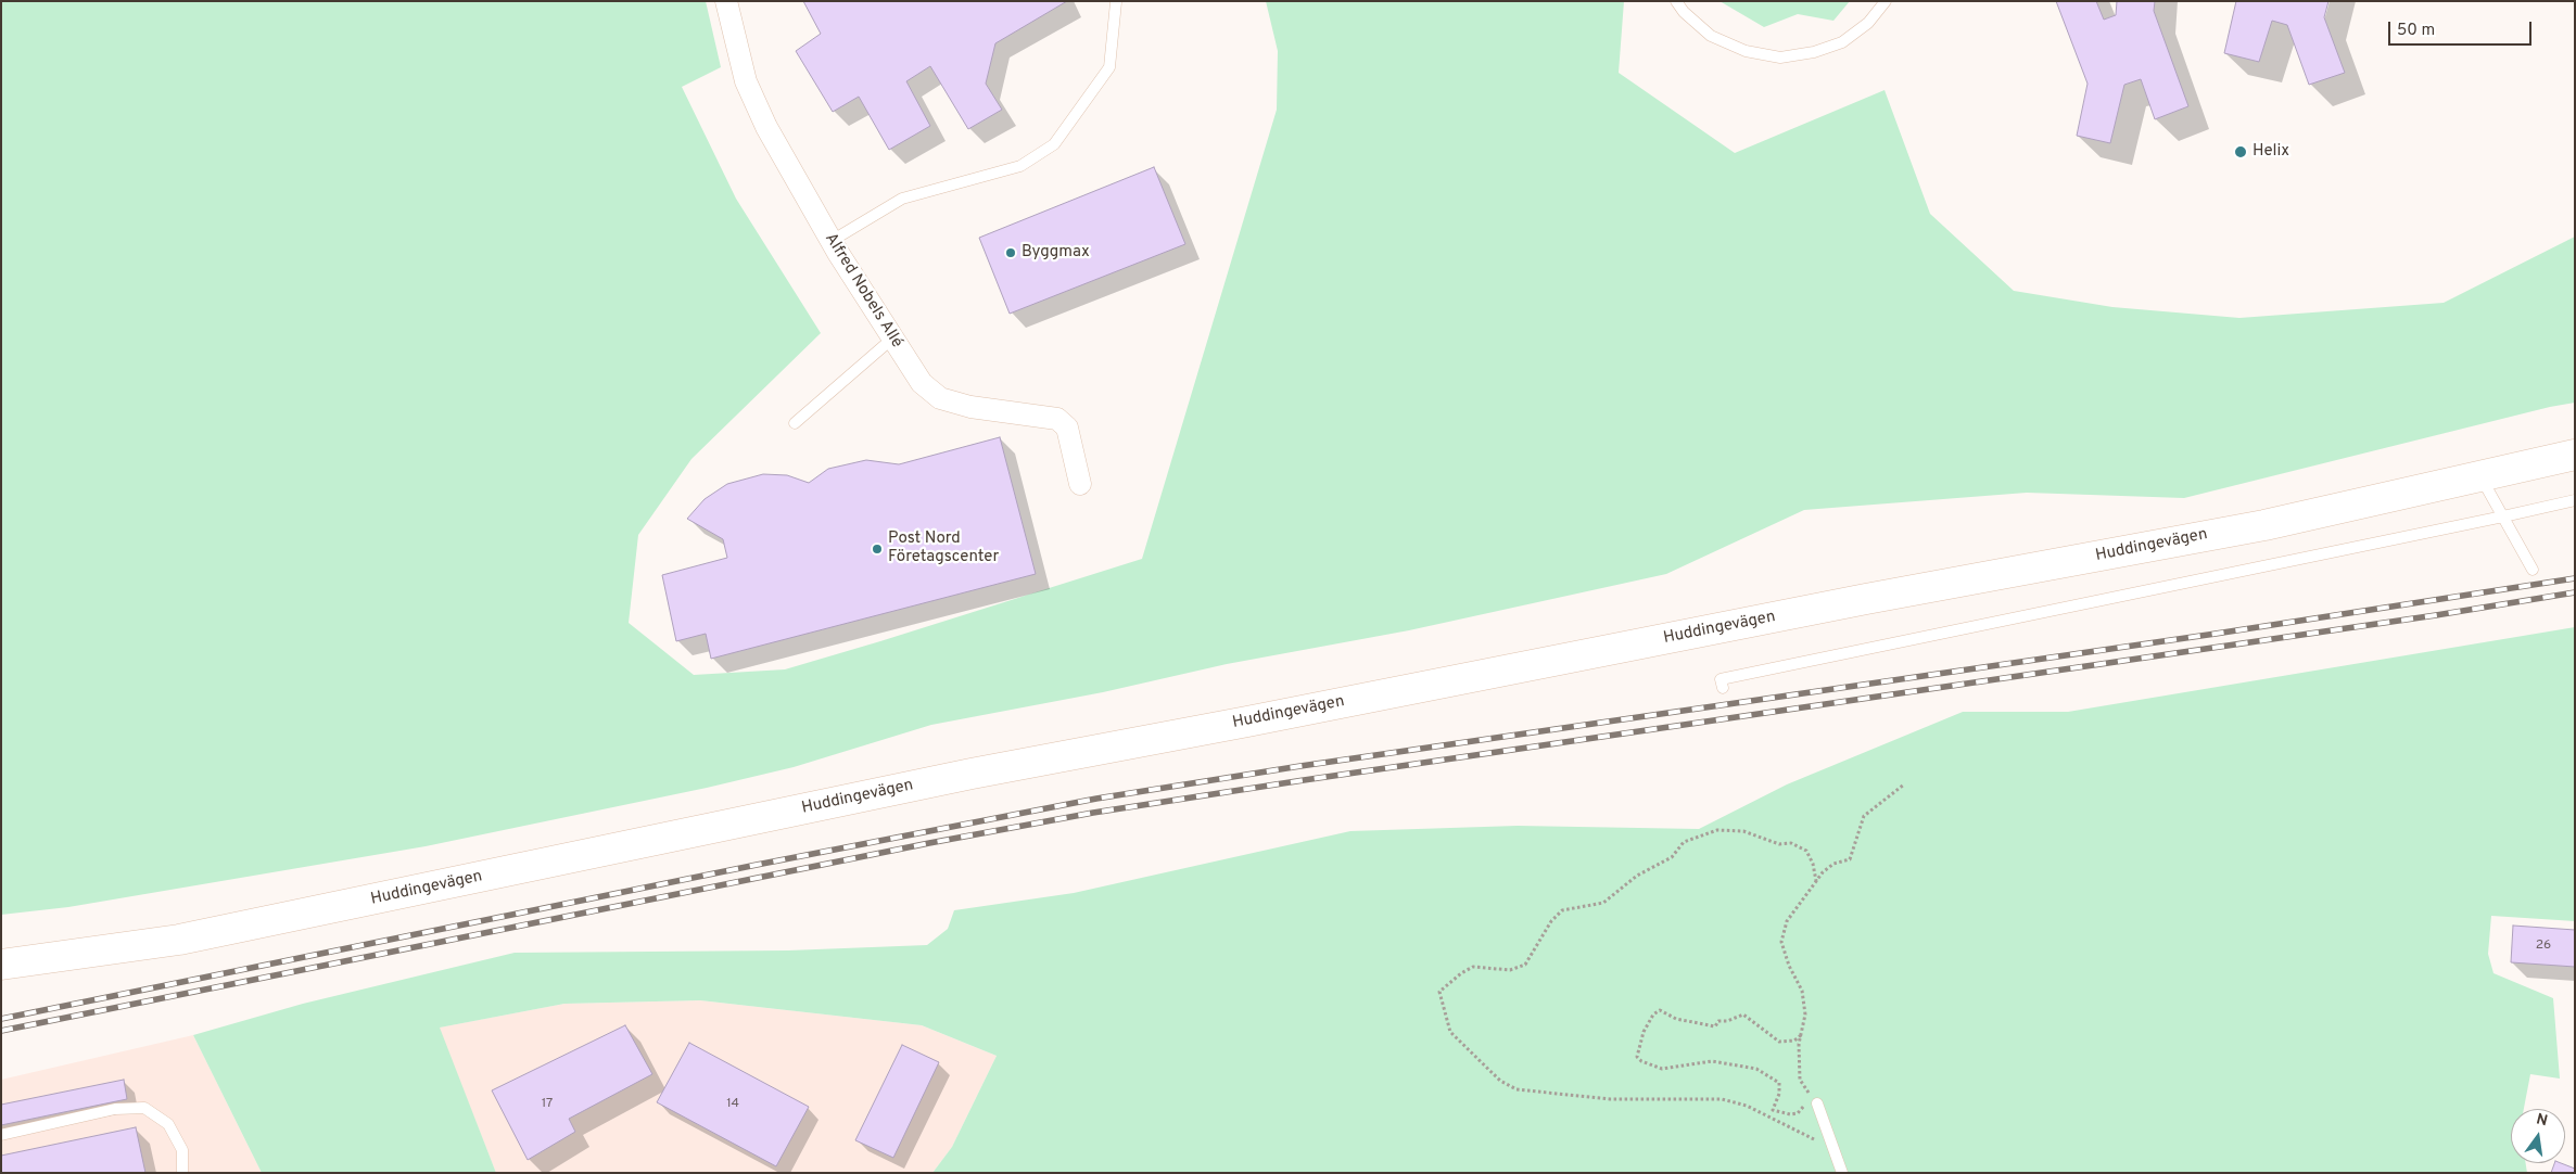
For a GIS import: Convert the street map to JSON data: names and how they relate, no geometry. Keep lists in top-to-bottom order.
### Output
{
  "streets": {
    "main road": ["Huddingevägen"],
    "street": ["Alfred Nobels Allé"]
  },
  "places": ["Helix", "Byggmax", "Post Nord Företagscenter"],
  "house_numbers": ["26", "17", "14"],
  "scale_bar": "50 m",
  "north": "top"
}
